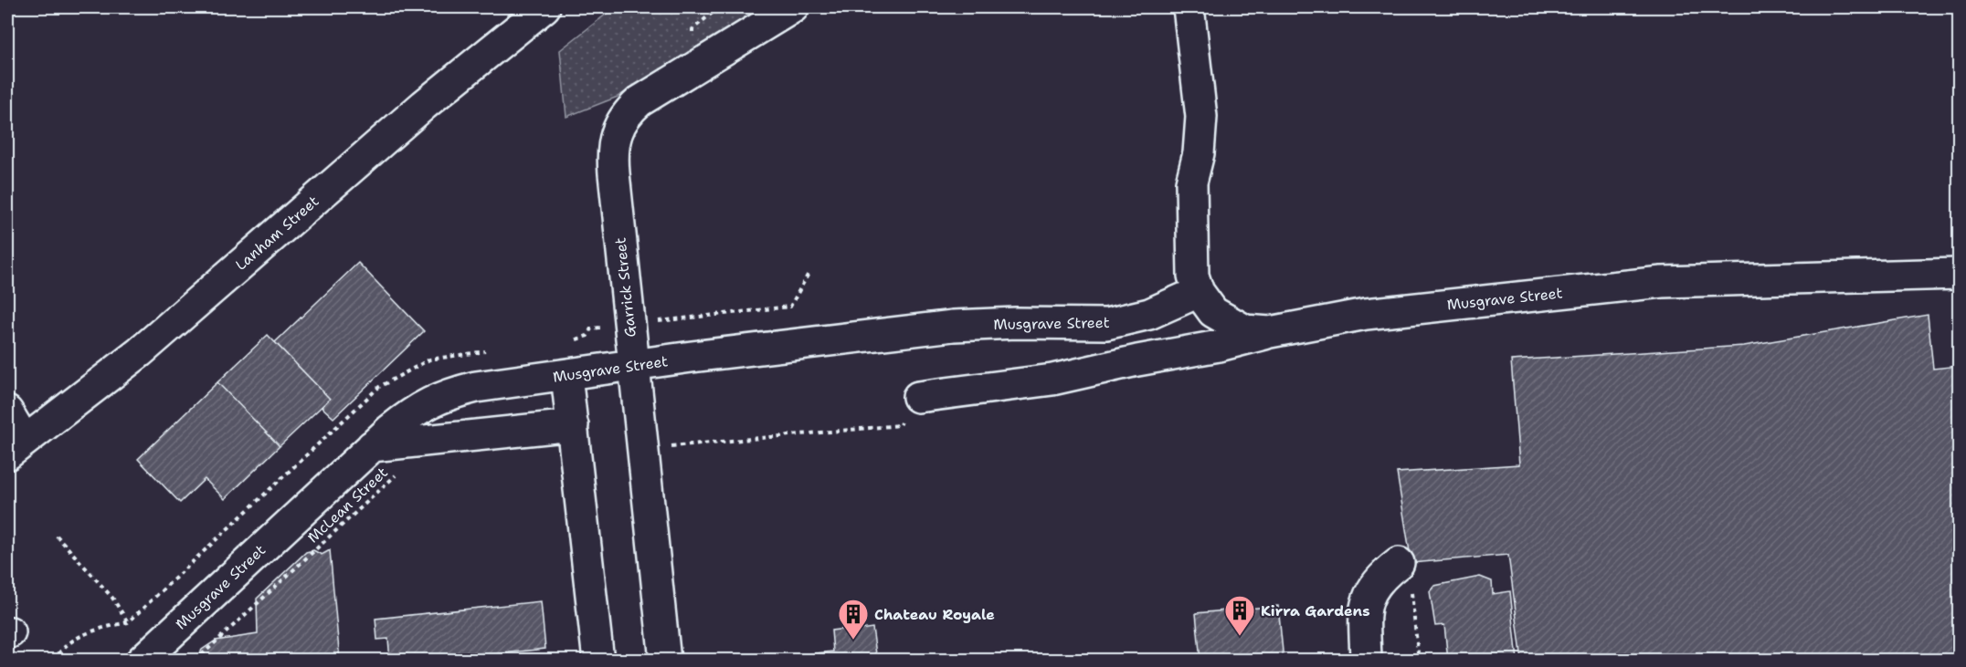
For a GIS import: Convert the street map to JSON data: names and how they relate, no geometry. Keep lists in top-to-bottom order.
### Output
{
  "streets": {
    "street": ["Lanham Street", "Garrick Street", "Musgrave Street"],
    "path": ["McLean Street"]
  },
  "crossings": [
    ["Garrick Street", "Musgrave Street"]
  ],
  "places": {
    "building": ["Kirra Gardens", "Chateau Royale"]
  }
}
